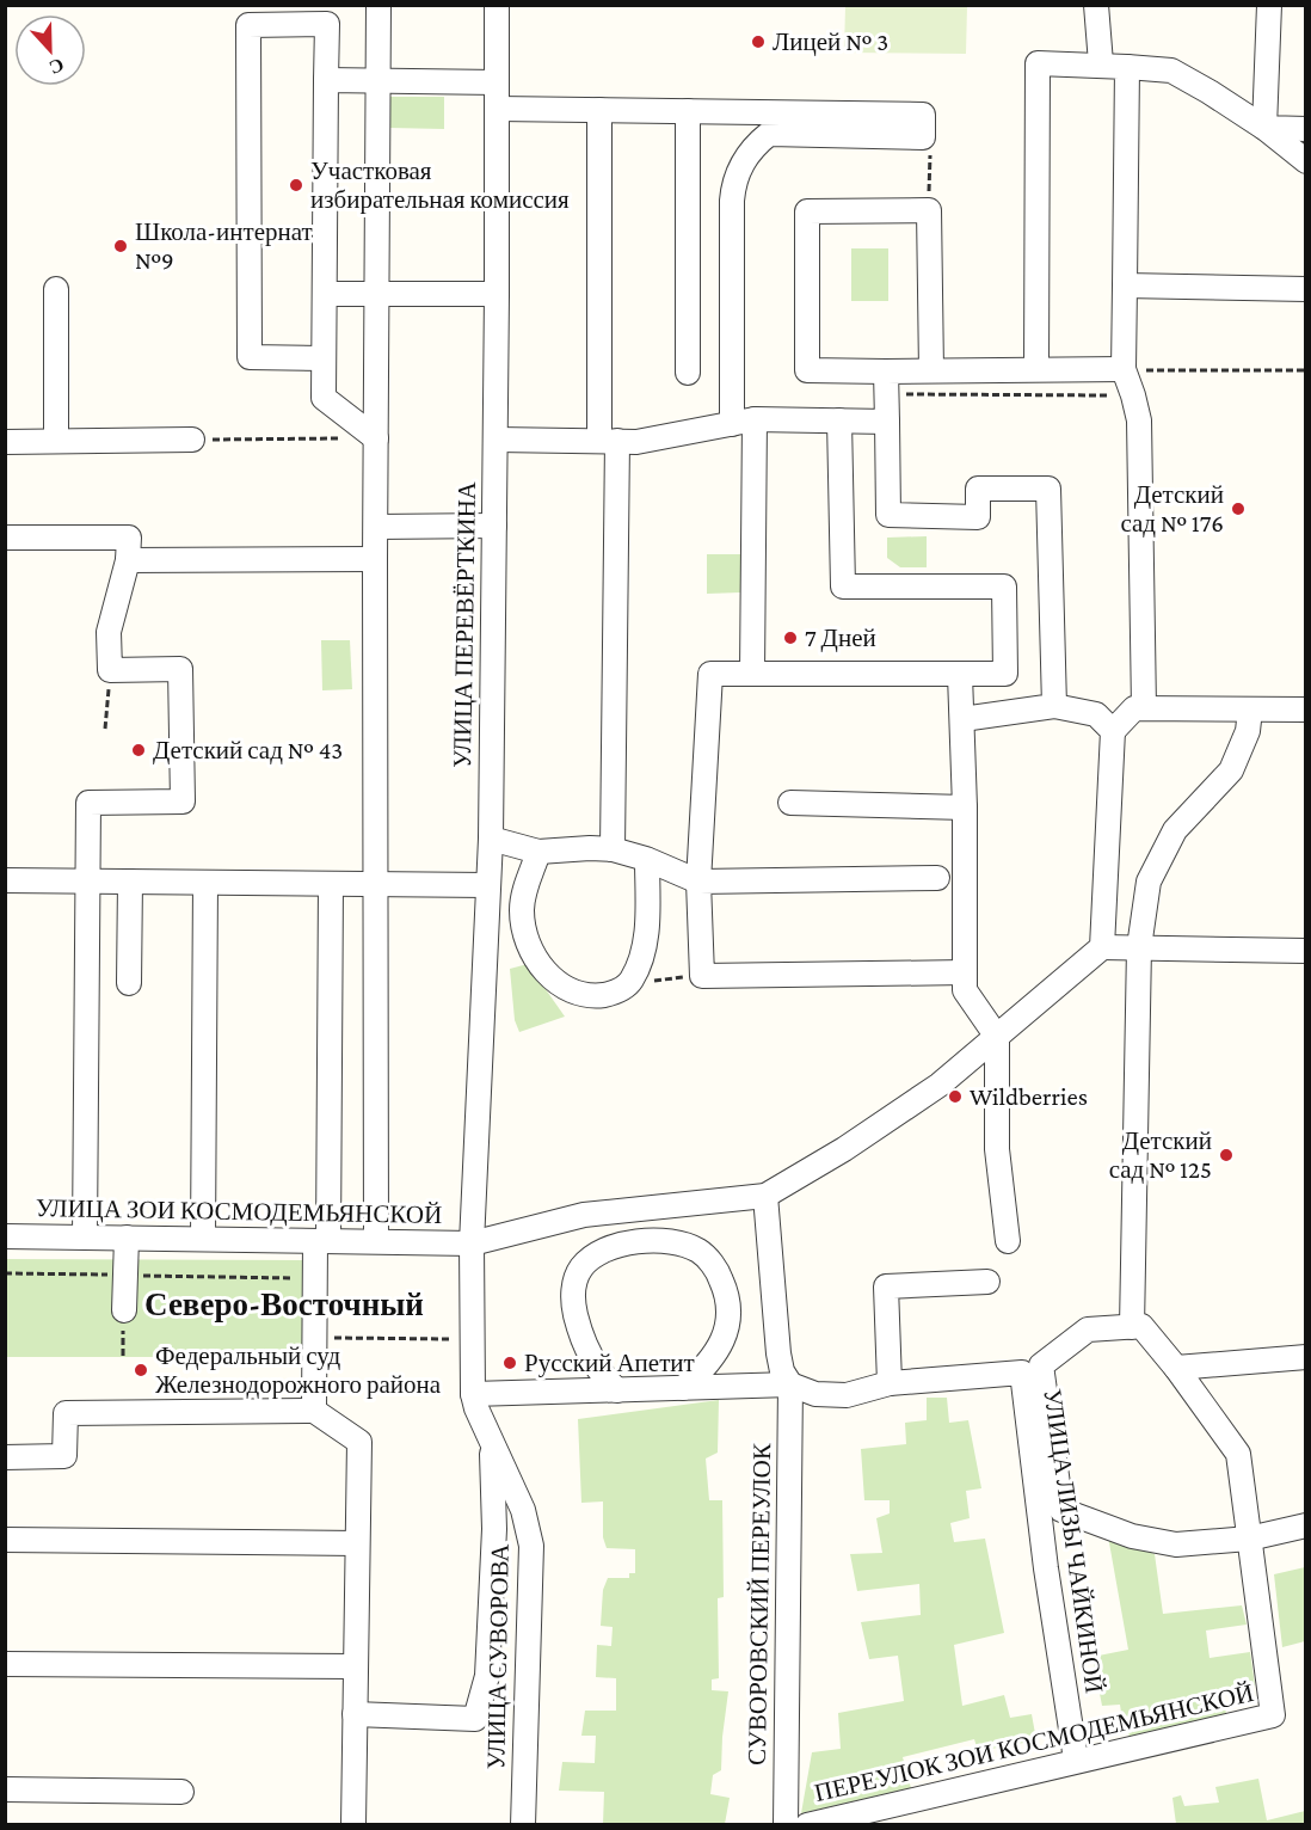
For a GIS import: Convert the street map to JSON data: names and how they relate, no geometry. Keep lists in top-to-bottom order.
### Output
{
  "streets": {
    "street": [
      "УЛИЦА ПЕРЕВЁРТКИНА",
      "УЛИЦА ЗОИ КОСМОДЕМЬЯНСКОЙ",
      "УЛИЦА ЛИЗЫ ЧАЙКИНОЙ",
      "СУВОРОВСКИЙ ПЕРЕУЛОК",
      "УЛИЦА СУВОРОВА",
      "ПЕРЕУЛОК ЗОИ КОСМОДЕМЬЯНСКОЙ"
    ]
  },
  "crossings": [
    ["УЛИЦА ПЕРЕВЁРТКИНА", "УЛИЦА ЗОИ КОСМОДЕМЬЯНСКОЙ"],
    ["УЛИЦА ПЕРЕВЁРТКИНА", "УЛИЦА СУВОРОВА"],
    ["УЛИЦА ЗОИ КОСМОДЕМЬЯНСКОЙ", "УЛИЦА СУВОРОВА"],
    ["УЛИЦА ЛИЗЫ ЧАЙКИНОЙ", "ПЕРЕУЛОК ЗОИ КОСМОДЕМЬЯНСКОЙ"]
  ],
  "districts": ["Северо-Восточный"],
  "places": [
    "Лицей № 3",
    "Участковая избирательная комиссия",
    "Школа-интернат №9",
    "Детский сад № 176",
    "7 Дней",
    "Детский сад № 43",
    "Wildberries",
    "Детский сад № 125",
    "Русский Апетит",
    "Федеральный суд Железнодорожного района"
  ],
  "north": "bottom"
}
